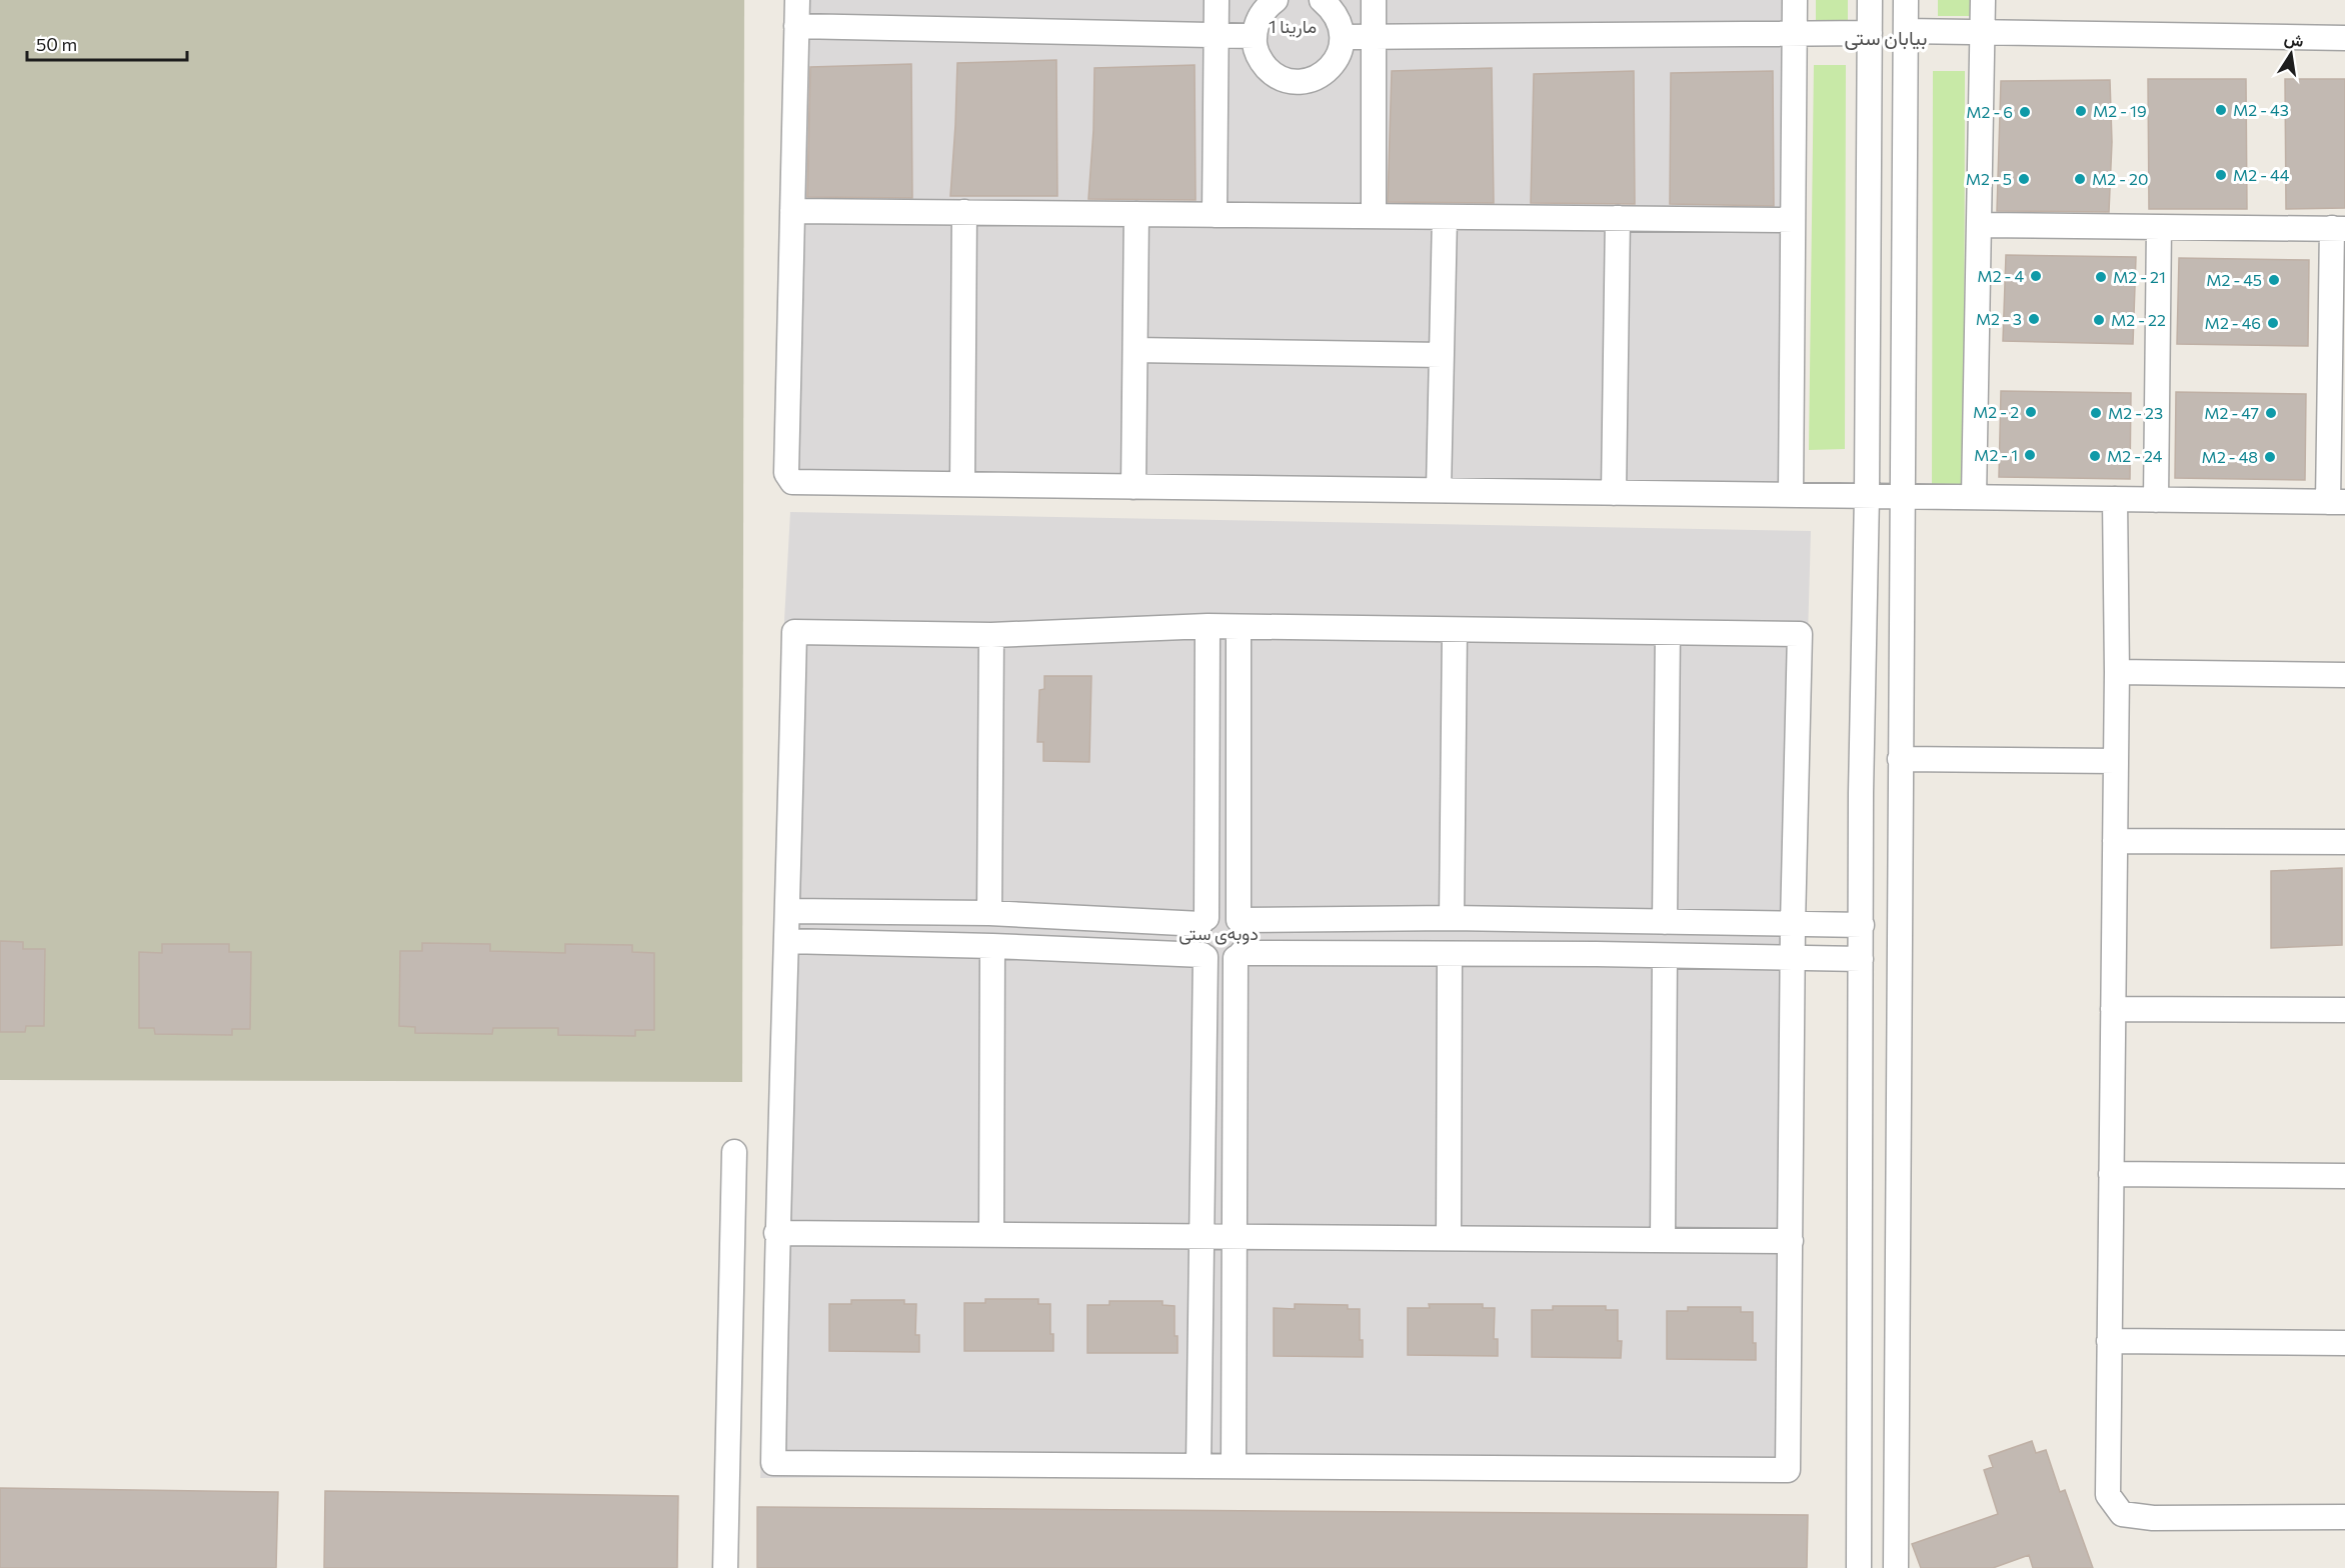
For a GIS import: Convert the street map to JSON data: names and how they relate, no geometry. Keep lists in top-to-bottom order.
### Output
{
  "districts": ["مارینا 1", "بیابان ستی", "دوبه‌ی ستی"],
  "places": [
    "M2 - 43",
    "M2 - 19",
    "M2 - 6",
    "M2 - 44",
    "M2 - 5",
    "M2 - 20",
    "M2 - 4",
    "M2 - 21",
    "M2 - 45",
    "M2 - 3",
    "M2 - 22",
    "M2 - 46",
    "M2 - 2",
    "M2 - 23",
    "M2 - 47",
    "M2 - 1",
    "M2 - 24",
    "M2 - 48"
  ],
  "scale_bar": "50 m",
  "north": "top"
}
